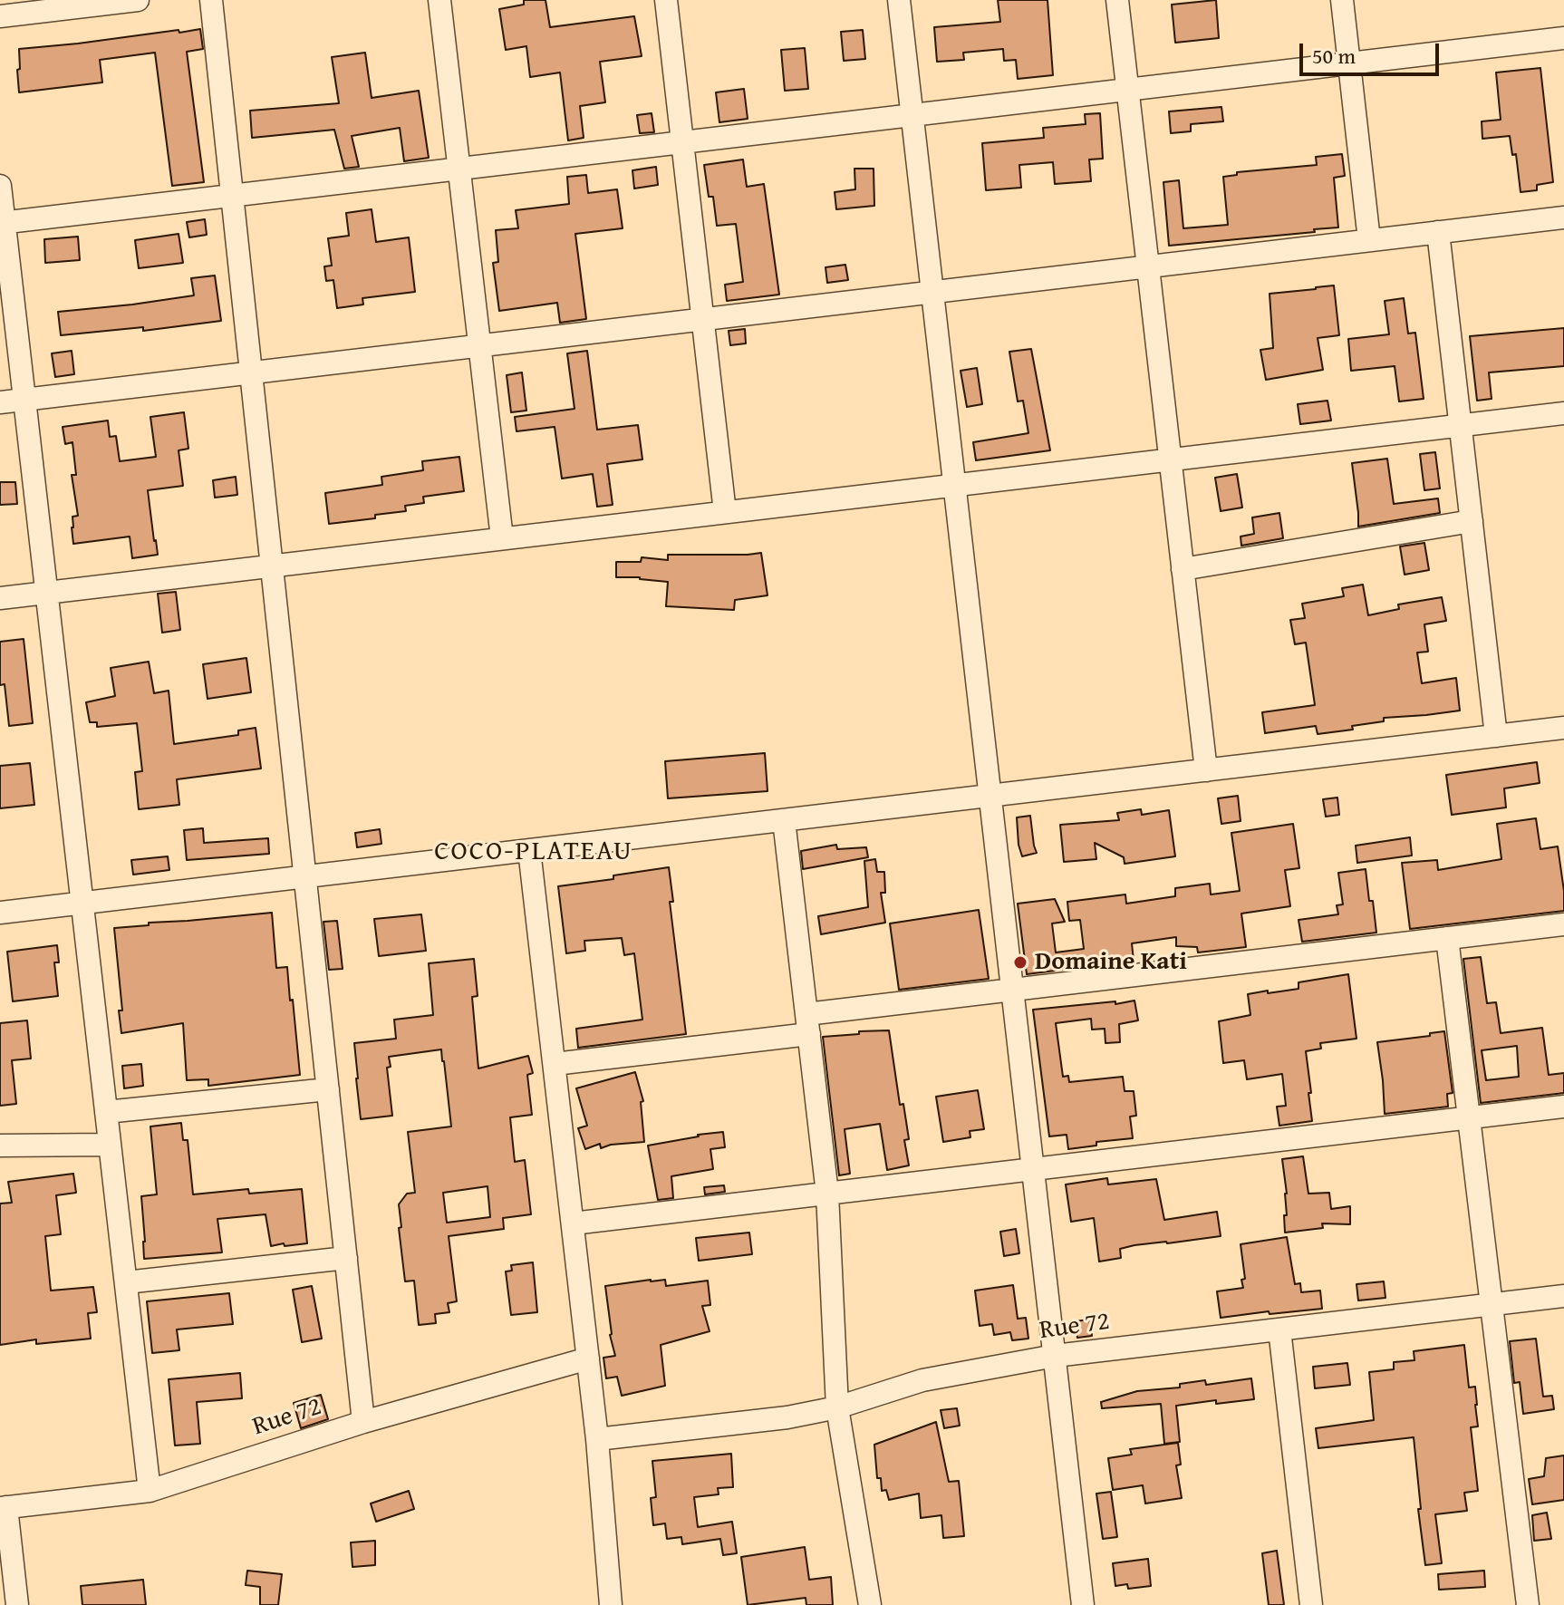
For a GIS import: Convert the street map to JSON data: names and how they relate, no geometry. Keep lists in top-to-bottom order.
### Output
{
  "streets": {
    "street": ["Rue 72"]
  },
  "districts": ["COCO-PLATEAU"],
  "places": ["Domaine Kati"],
  "scale_bar": "50 m"
}
